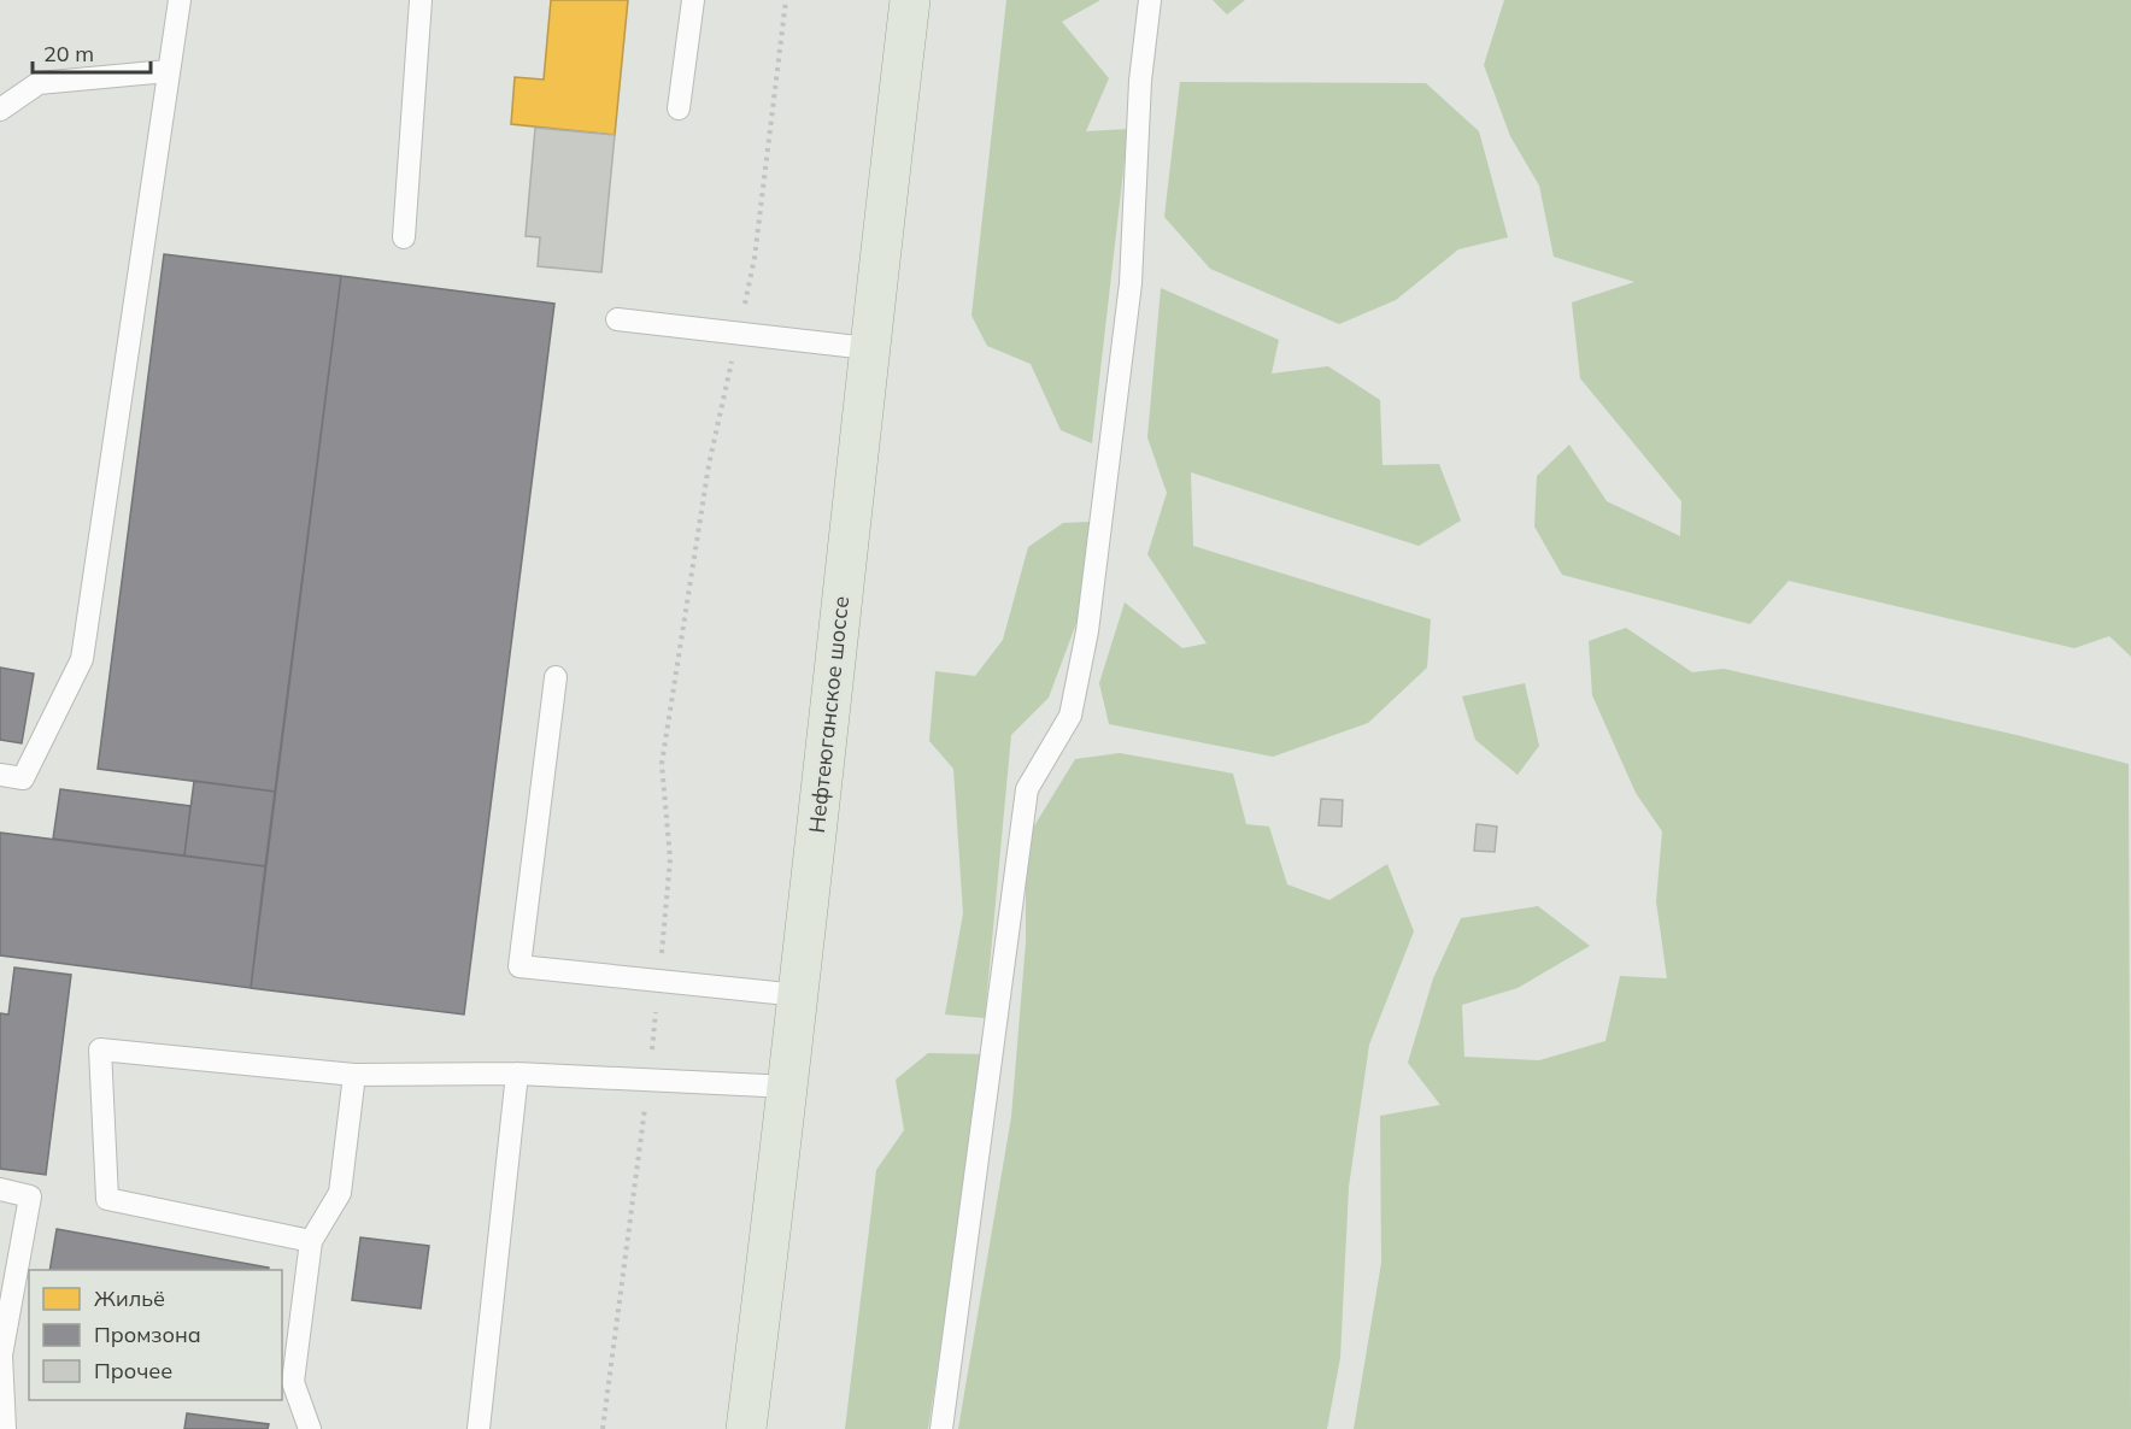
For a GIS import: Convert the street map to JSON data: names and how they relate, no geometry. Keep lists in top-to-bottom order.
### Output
{
  "streets": {
    "main road": ["Нефтеюганское шоссе"]
  },
  "legend": ["Жильё", "Промзона", "Прочее"],
  "scale_bar": "20 m"
}
